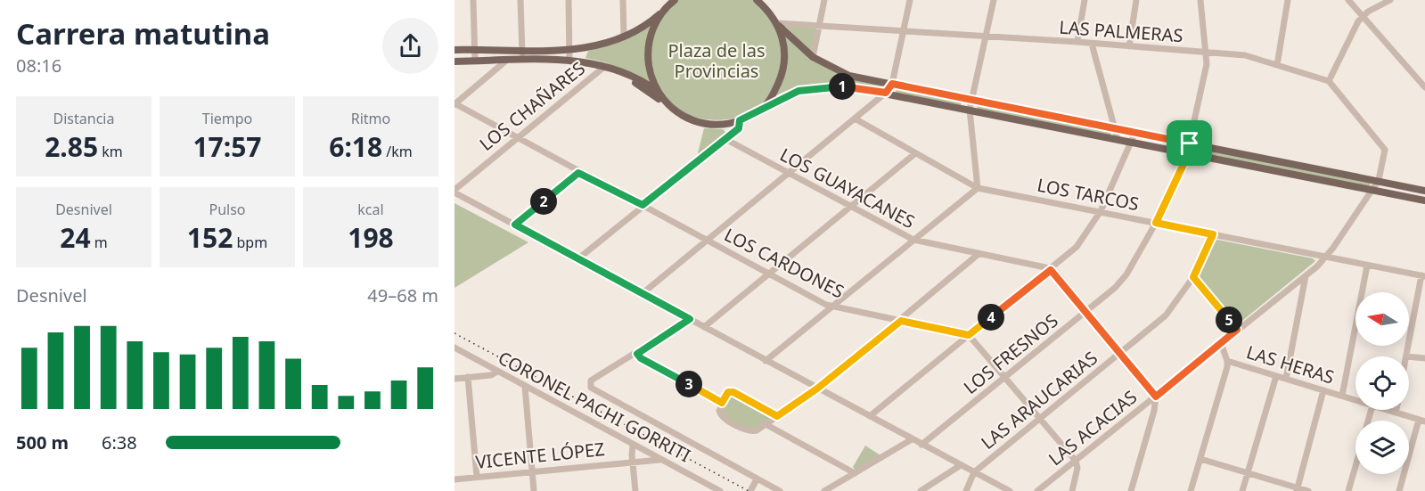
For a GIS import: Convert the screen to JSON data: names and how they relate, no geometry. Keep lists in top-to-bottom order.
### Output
{
  "streets": {
    "street": [
      "LAS PALMERAS",
      "LOS CHAÑARES",
      "LOS GUAYACANES",
      "LOS TARCOS",
      "LOS CARDONES",
      "LOS FRESNOS",
      "LAS HERAS",
      "LAS ARAUCARIAS",
      "CORONEL PACHI GORRITI",
      "LAS ACACIAS",
      "VICENTE LÓPEZ"
    ]
  },
  "crossings": [
    ["LAS PALMERAS", "LOS FRESNOS"],
    ["LOS CHAÑARES", "LOS CARDONES"],
    ["LOS TARCOS", "LOS FRESNOS"],
    ["LOS TARCOS", "LAS ARAUCARIAS"],
    ["LOS TARCOS", "LAS ACACIAS"],
    ["LAS HERAS", "LAS ACACIAS"],
    ["CORONEL PACHI GORRITI", "VICENTE LÓPEZ"]
  ],
  "parks": ["Plaza de las Provincias"],
  "north": "left",
  "page": {
    "heading": ["Carrera matutina", "08:16"],
    "pins": [
      "1",
      "2",
      "4",
      "5",
      "3"
    ],
    "stats": [
      ["Distancia", "2.85 km"],
      ["Tiempo", "17:57"],
      ["Ritmo", "6:18 /km"],
      ["Desnivel", "24 m"],
      ["Pulso", "152 bpm"],
      ["kcal", "198"]
    ],
    "chart": ["Desnivel", "49–68 m"],
    "list": [
      {
        "name": "500 m",
        "note": "6:38"
      }
    ]
  }
}
